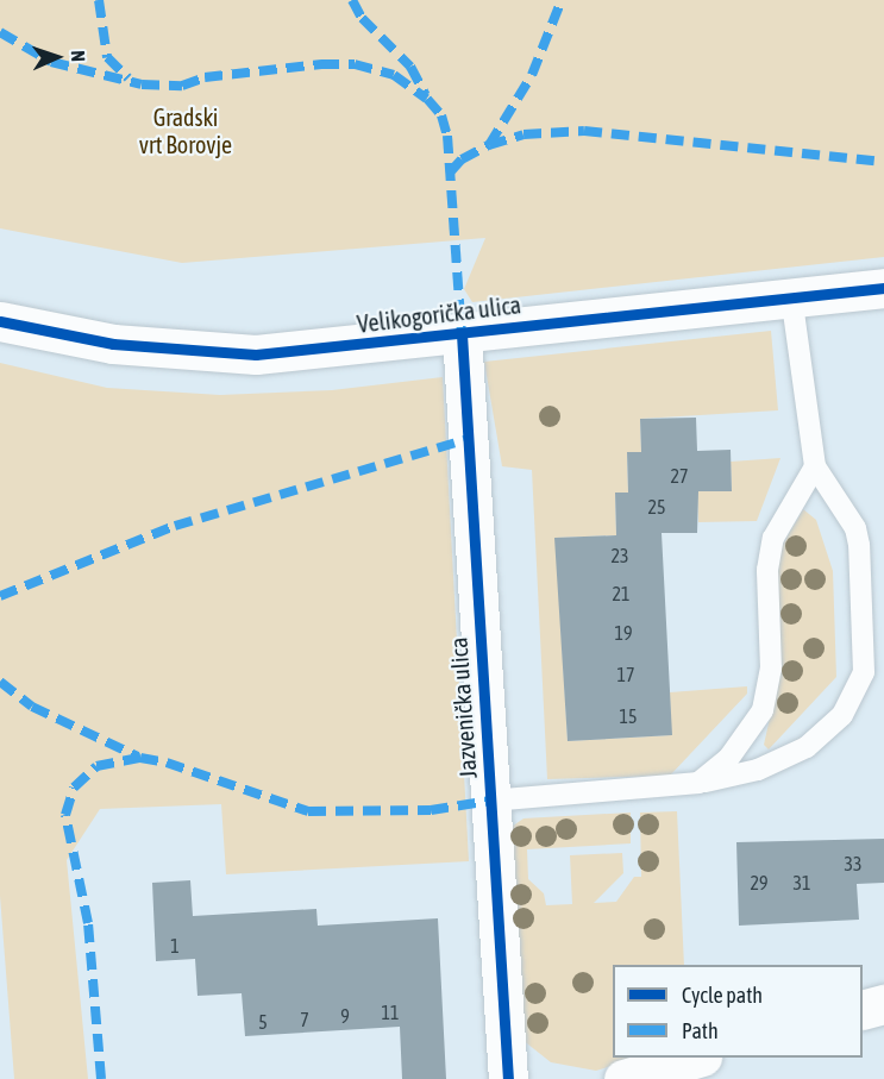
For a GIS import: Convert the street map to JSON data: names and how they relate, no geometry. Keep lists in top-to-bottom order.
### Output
{
  "streets": {
    "street": ["Velikogorička ulica", "Jazvenička ulica"]
  },
  "crossings": [
    ["Velikogorička ulica", "Jazvenička ulica"]
  ],
  "parks": ["Gradski vrt Borovje"],
  "house_numbers": [
    "27",
    "25",
    "23",
    "21",
    "19",
    "17",
    "15",
    "33",
    "29",
    "31",
    "1",
    "11",
    "9",
    "7",
    "5"
  ],
  "legend": ["Cycle path", "Path"],
  "north": "right"
}
